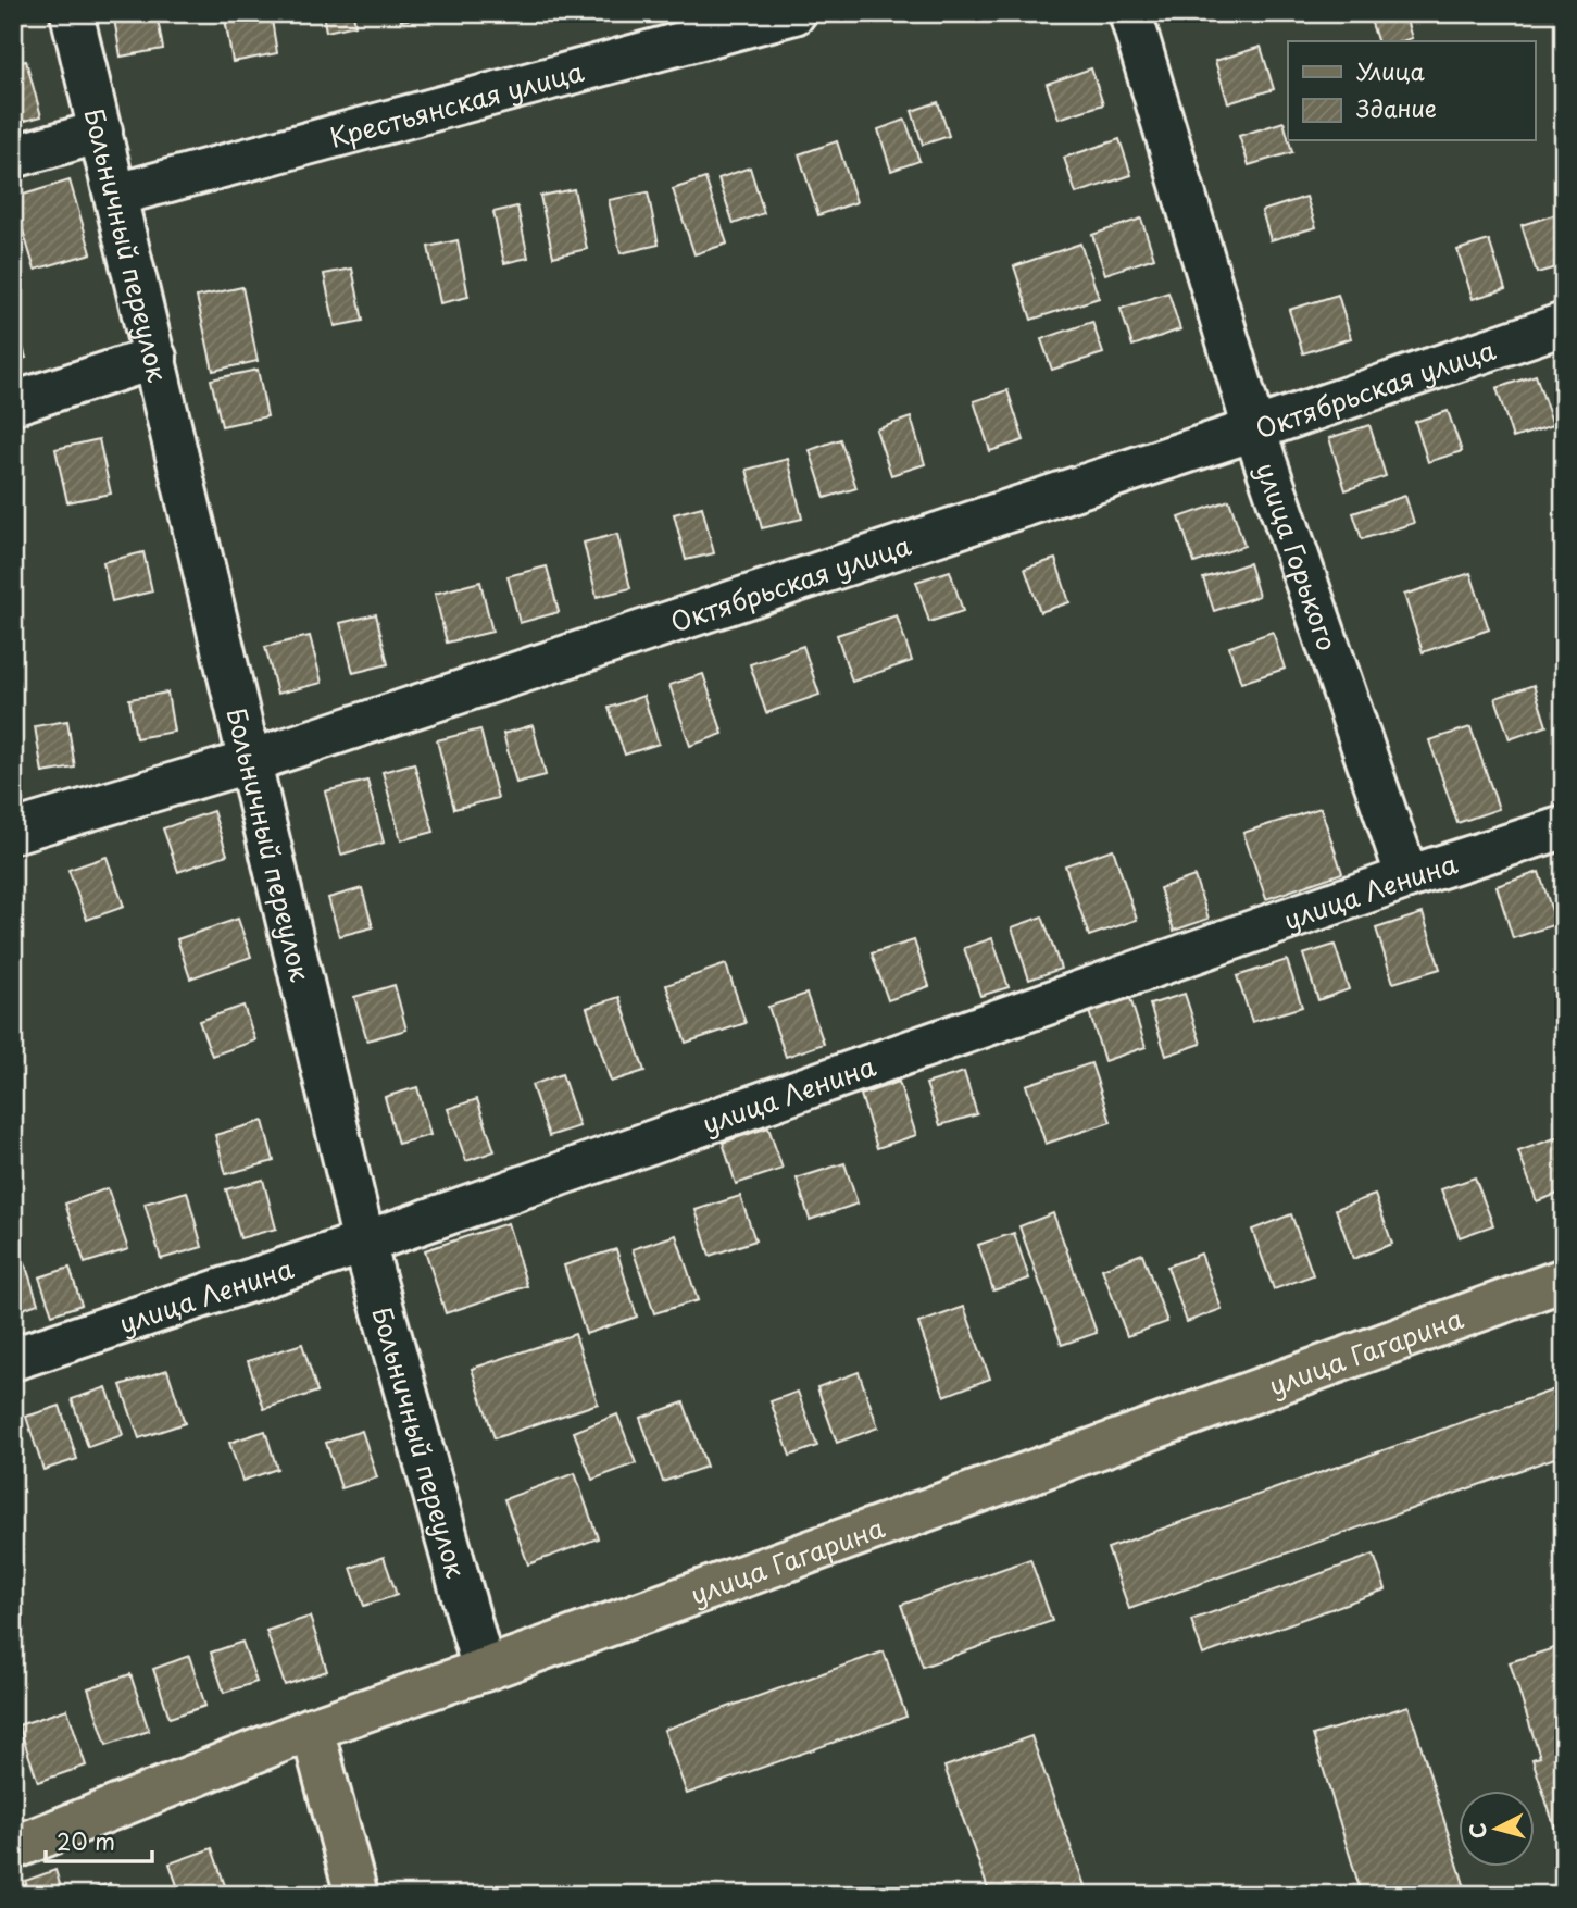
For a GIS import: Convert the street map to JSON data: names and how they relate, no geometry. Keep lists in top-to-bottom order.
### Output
{
  "streets": {
    "main road": ["улица Гагарина"],
    "street": [
      "Крестьянская улица",
      "Больничный переулок",
      "Октябрьская улица",
      "улица Горького",
      "улица Ленина"
    ]
  },
  "crossings": [
    ["Крестьянская улица", "Больничный переулок"],
    ["Больничный переулок", "Октябрьская улица"],
    ["Больничный переулок", "улица Ленина"],
    ["Больничный переулок", "улица Гагарина"],
    ["Октябрьская улица", "улица Горького"],
    ["улица Горького", "улица Ленина"]
  ],
  "legend": ["Улица", "Здание"],
  "scale_bar": "20 m",
  "north": "left"
}
